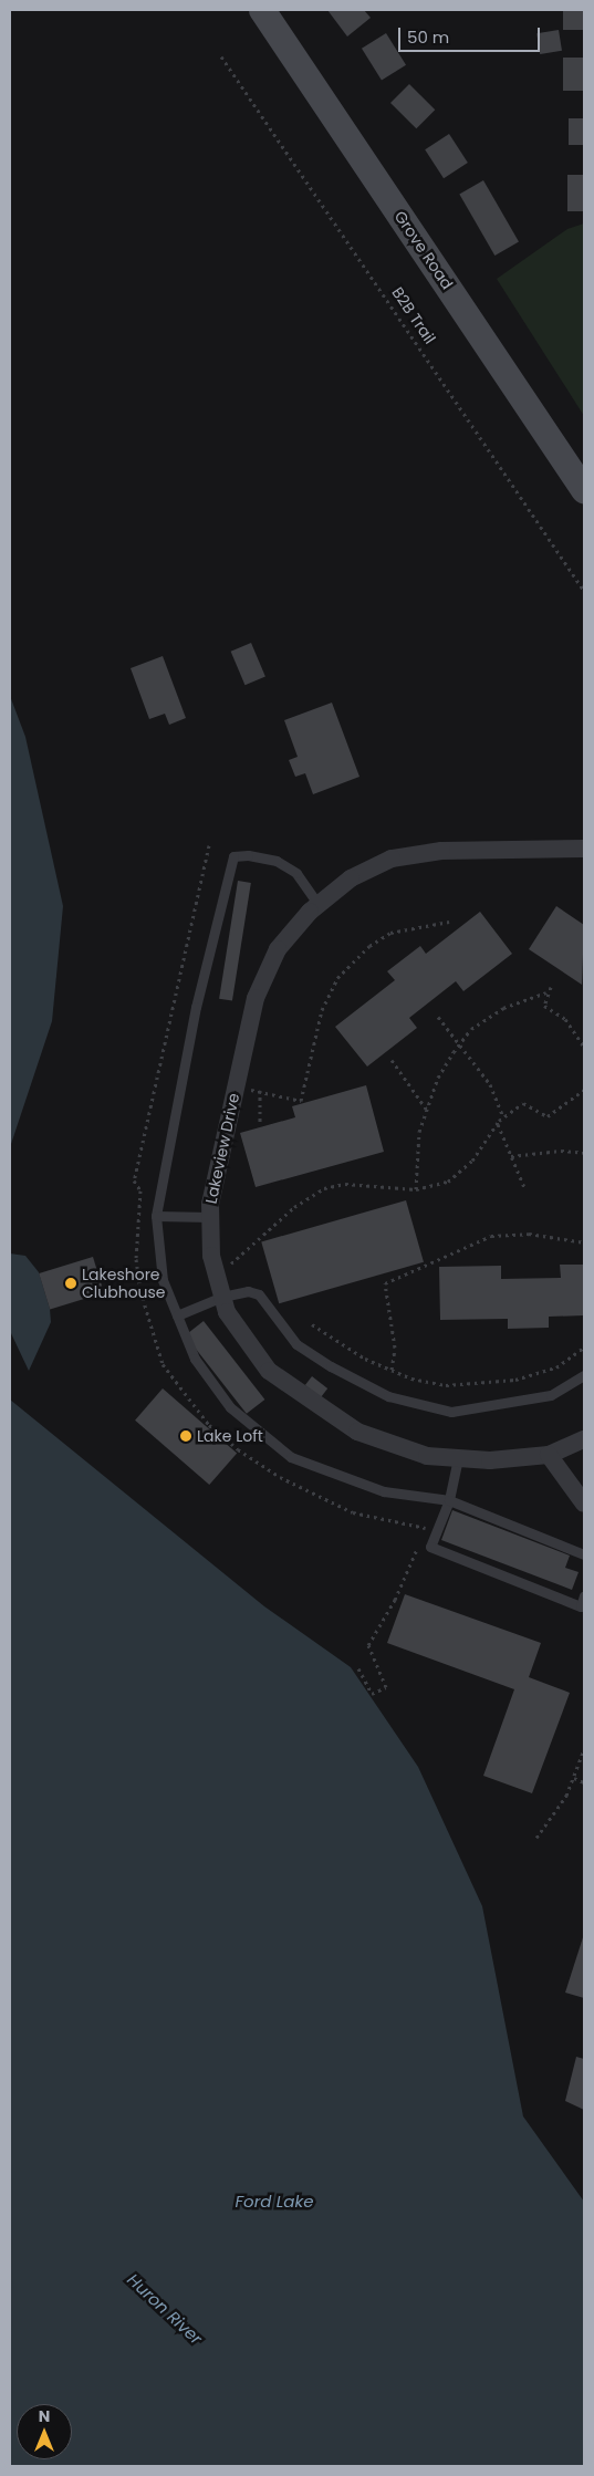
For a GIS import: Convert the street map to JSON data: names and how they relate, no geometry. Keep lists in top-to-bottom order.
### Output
{
  "streets": {
    "main road": ["Grove Road"],
    "street": ["Lakeview Drive"],
    "path": ["B2B Trail"]
  },
  "water": ["Ford Lake", "Huron River"],
  "places": ["Lakeshore Clubhouse", "Lake Loft"],
  "scale_bar": "50 m",
  "north": "top"
}
